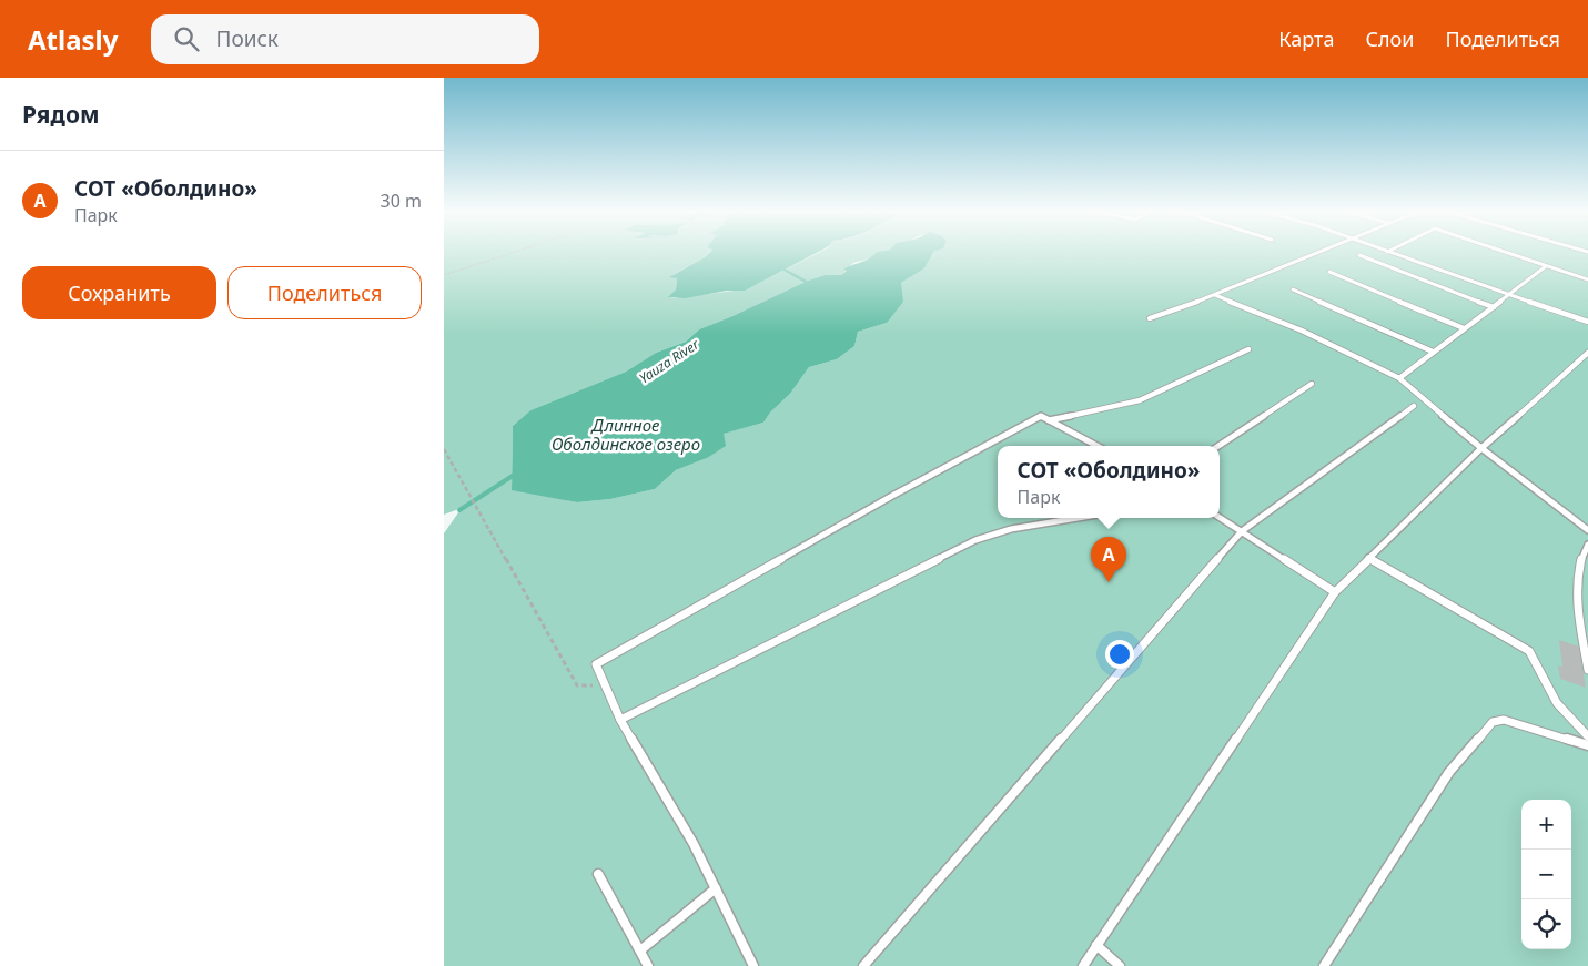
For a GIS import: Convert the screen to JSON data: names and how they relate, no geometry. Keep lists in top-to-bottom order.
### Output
{
  "water": ["Yauza River", "Длинное Оболдинское озеро"],
  "page": {
    "header": "Atlasly",
    "search": "Поиск",
    "nav": ["Карта", "Слои", "Поделиться"],
    "heading": "Рядом",
    "list": [
      {
        "mark": "A",
        "name": "СОТ «Оболдино»",
        "note": "Парк",
        "value": "30 m"
      }
    ],
    "buttons": ["Сохранить", "Поделиться"],
    "popup": ["СОТ «Оболдино»", "Парк"],
    "pins": "A",
    "map_buttons": ["+", "−"]
  }
}
